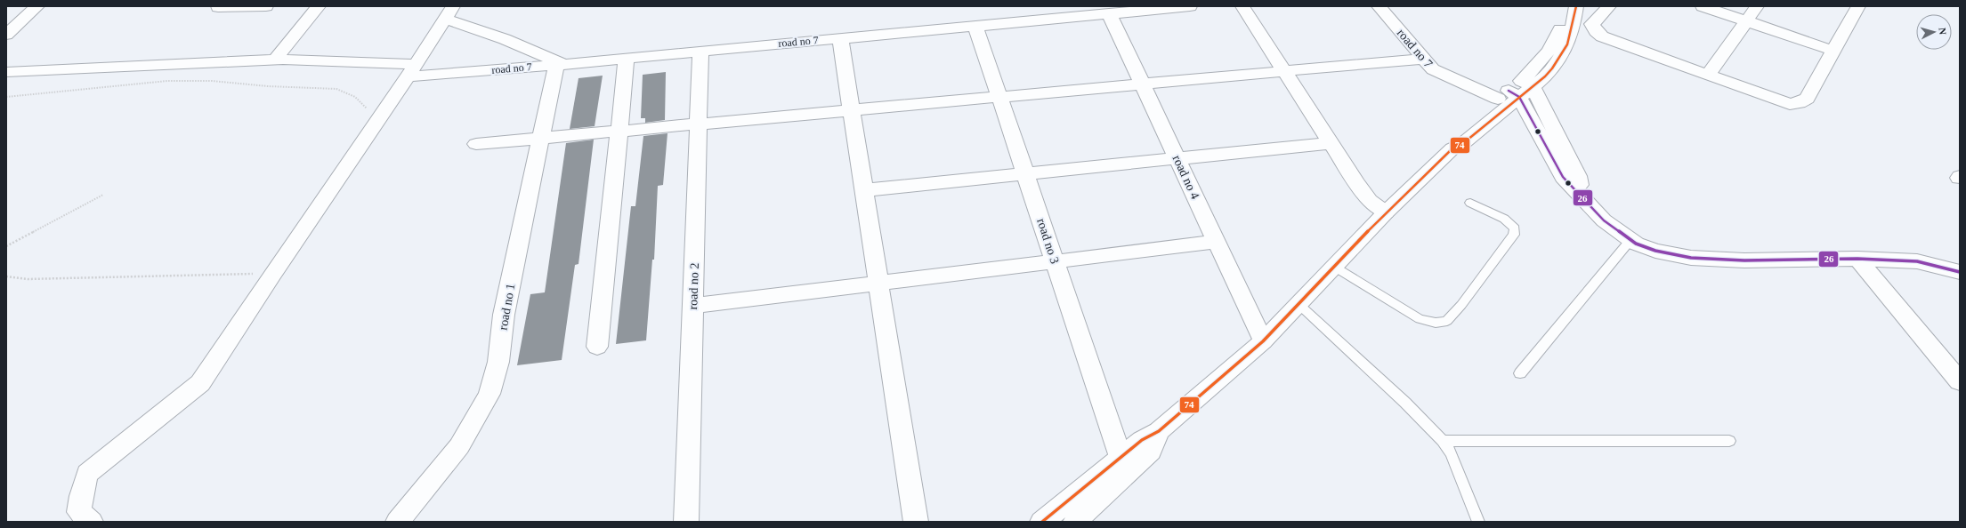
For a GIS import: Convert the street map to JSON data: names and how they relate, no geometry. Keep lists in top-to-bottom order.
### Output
{
  "streets": {
    "street": [
      "road no 7",
      "road no 4",
      "road no 3",
      "road no 2",
      "road no 1"
    ]
  },
  "crossings": [
    ["road no 7", "road no 4"],
    ["road no 7", "road no 3"],
    ["road no 7", "road no 2"],
    ["road no 7", "road no 1"]
  ],
  "lines": ["transit line 74", "transit line 26"],
  "north": "right"
}
